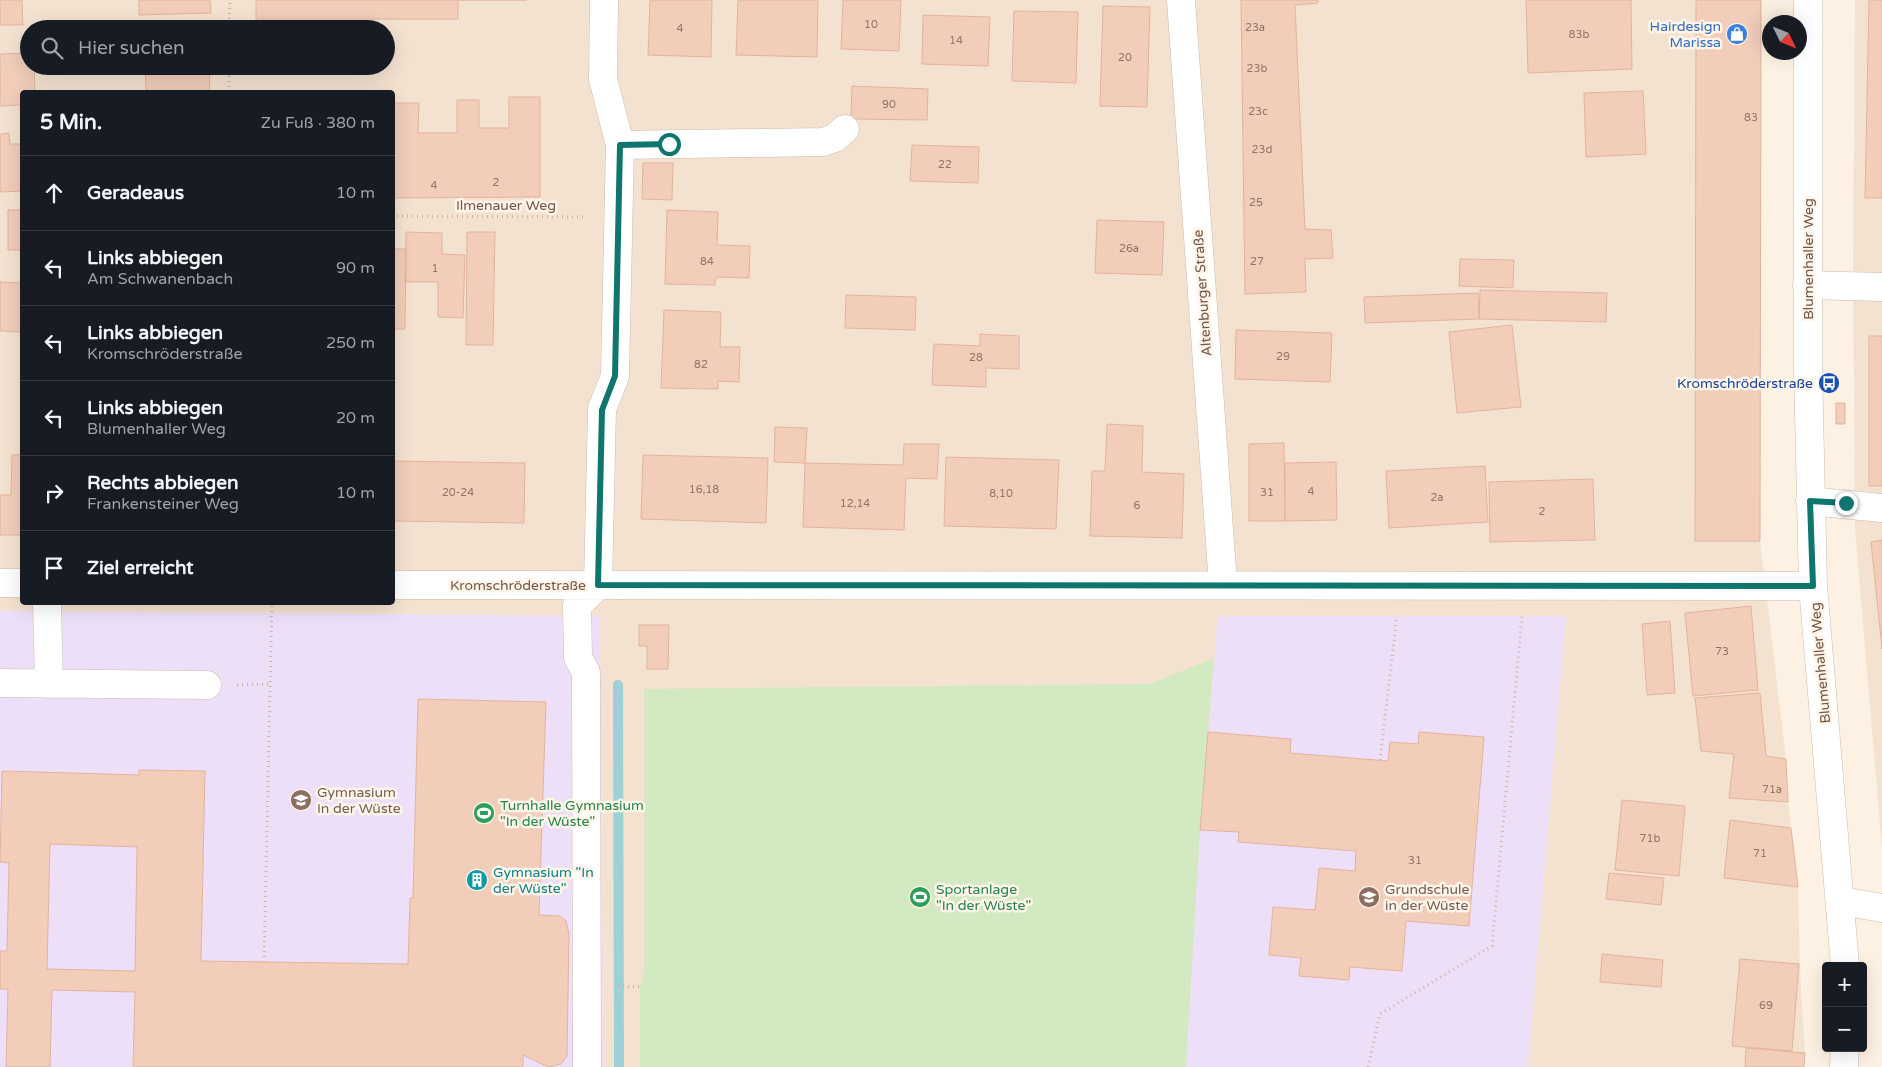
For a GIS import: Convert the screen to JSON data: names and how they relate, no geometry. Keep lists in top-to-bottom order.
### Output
{
  "streets": {
    "street": ["Blumenhaller Weg", "Altenburger Straße", "Kromschröderstraße"],
    "path": ["Ilmenauer Weg"]
  },
  "crossings": [
    ["Blumenhaller Weg", "Kromschröderstraße"],
    ["Altenburger Straße", "Kromschröderstraße"]
  ],
  "places": {
    "shop": ["Hairdesign Marissa"],
    "bus stop": ["Kromschröderstraße"],
    "school or university": ["Gymnasium In der Wüste", "Grundschule in der Wüste"],
    "sports": ["Turnhalle Gymnasium \"In der Wüste\"", "Sportanlage \"In der Wüste\""],
    "building": ["Gymnasium \"In der Wüste\""]
  },
  "house_numbers": [
    "10",
    "23a",
    "4",
    "83b",
    "14",
    "20",
    "23b",
    "90",
    "23c",
    "83",
    "23d",
    "22",
    "2",
    "4",
    "25",
    "26a",
    "84",
    "27",
    "1",
    "29",
    "28",
    "82",
    "16,18",
    "4",
    "20-24",
    "31",
    "8,10",
    "2a",
    "12,14",
    "6",
    "2",
    "73",
    "71a",
    "71b",
    "71",
    "31",
    "69"
  ],
  "north": "bottom right",
  "page": {
    "search": "Hier suchen",
    "heading": ["5 Min.", "Zu Fuß · 380 m"],
    "list": [
      ["Geradeaus", "10 m"],
      ["Links abbiegen", "Am Schwanenbach", "90 m"],
      ["Links abbiegen", "Kromschröderstraße", "250 m"],
      ["Links abbiegen", "Blumenhaller Weg", "20 m"],
      ["Rechts abbiegen", "Frankensteiner Weg", "10 m"],
      "Ziel erreicht"
    ],
    "map_buttons": ["+", "−"]
  }
}
